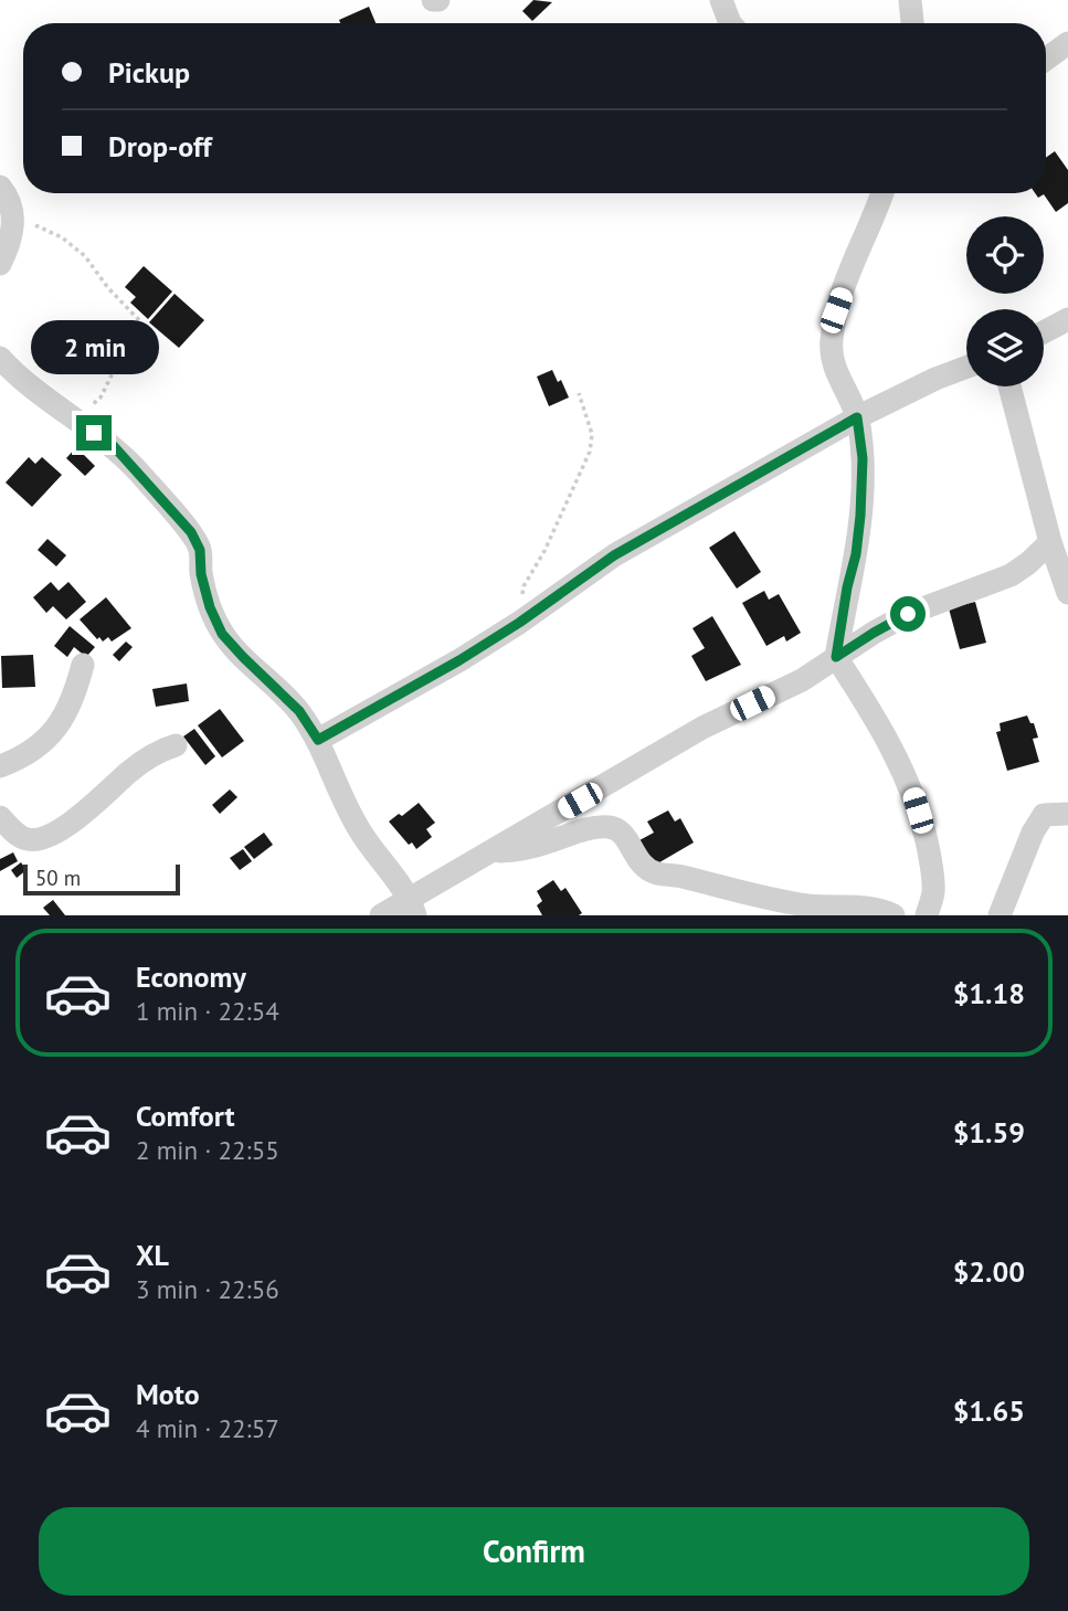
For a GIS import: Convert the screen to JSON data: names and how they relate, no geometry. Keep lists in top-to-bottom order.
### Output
{
  "scale_bar": "50 m",
  "page": {
    "banner": ["Pickup", "Drop-off"],
    "bubble": "2 min",
    "scale": "50 m",
    "list": [
      {
        "name": "Economy",
        "note": "1 min · 22:54",
        "value": "$1.18"
      },
      {
        "name": "Comfort",
        "note": "2 min · 22:55",
        "value": "$1.59"
      },
      {
        "name": "XL",
        "note": "3 min · 22:56",
        "value": "$2.00"
      },
      {
        "name": "Moto",
        "note": "4 min · 22:57",
        "value": "$1.65"
      }
    ],
    "buttons": "Confirm"
  }
}
